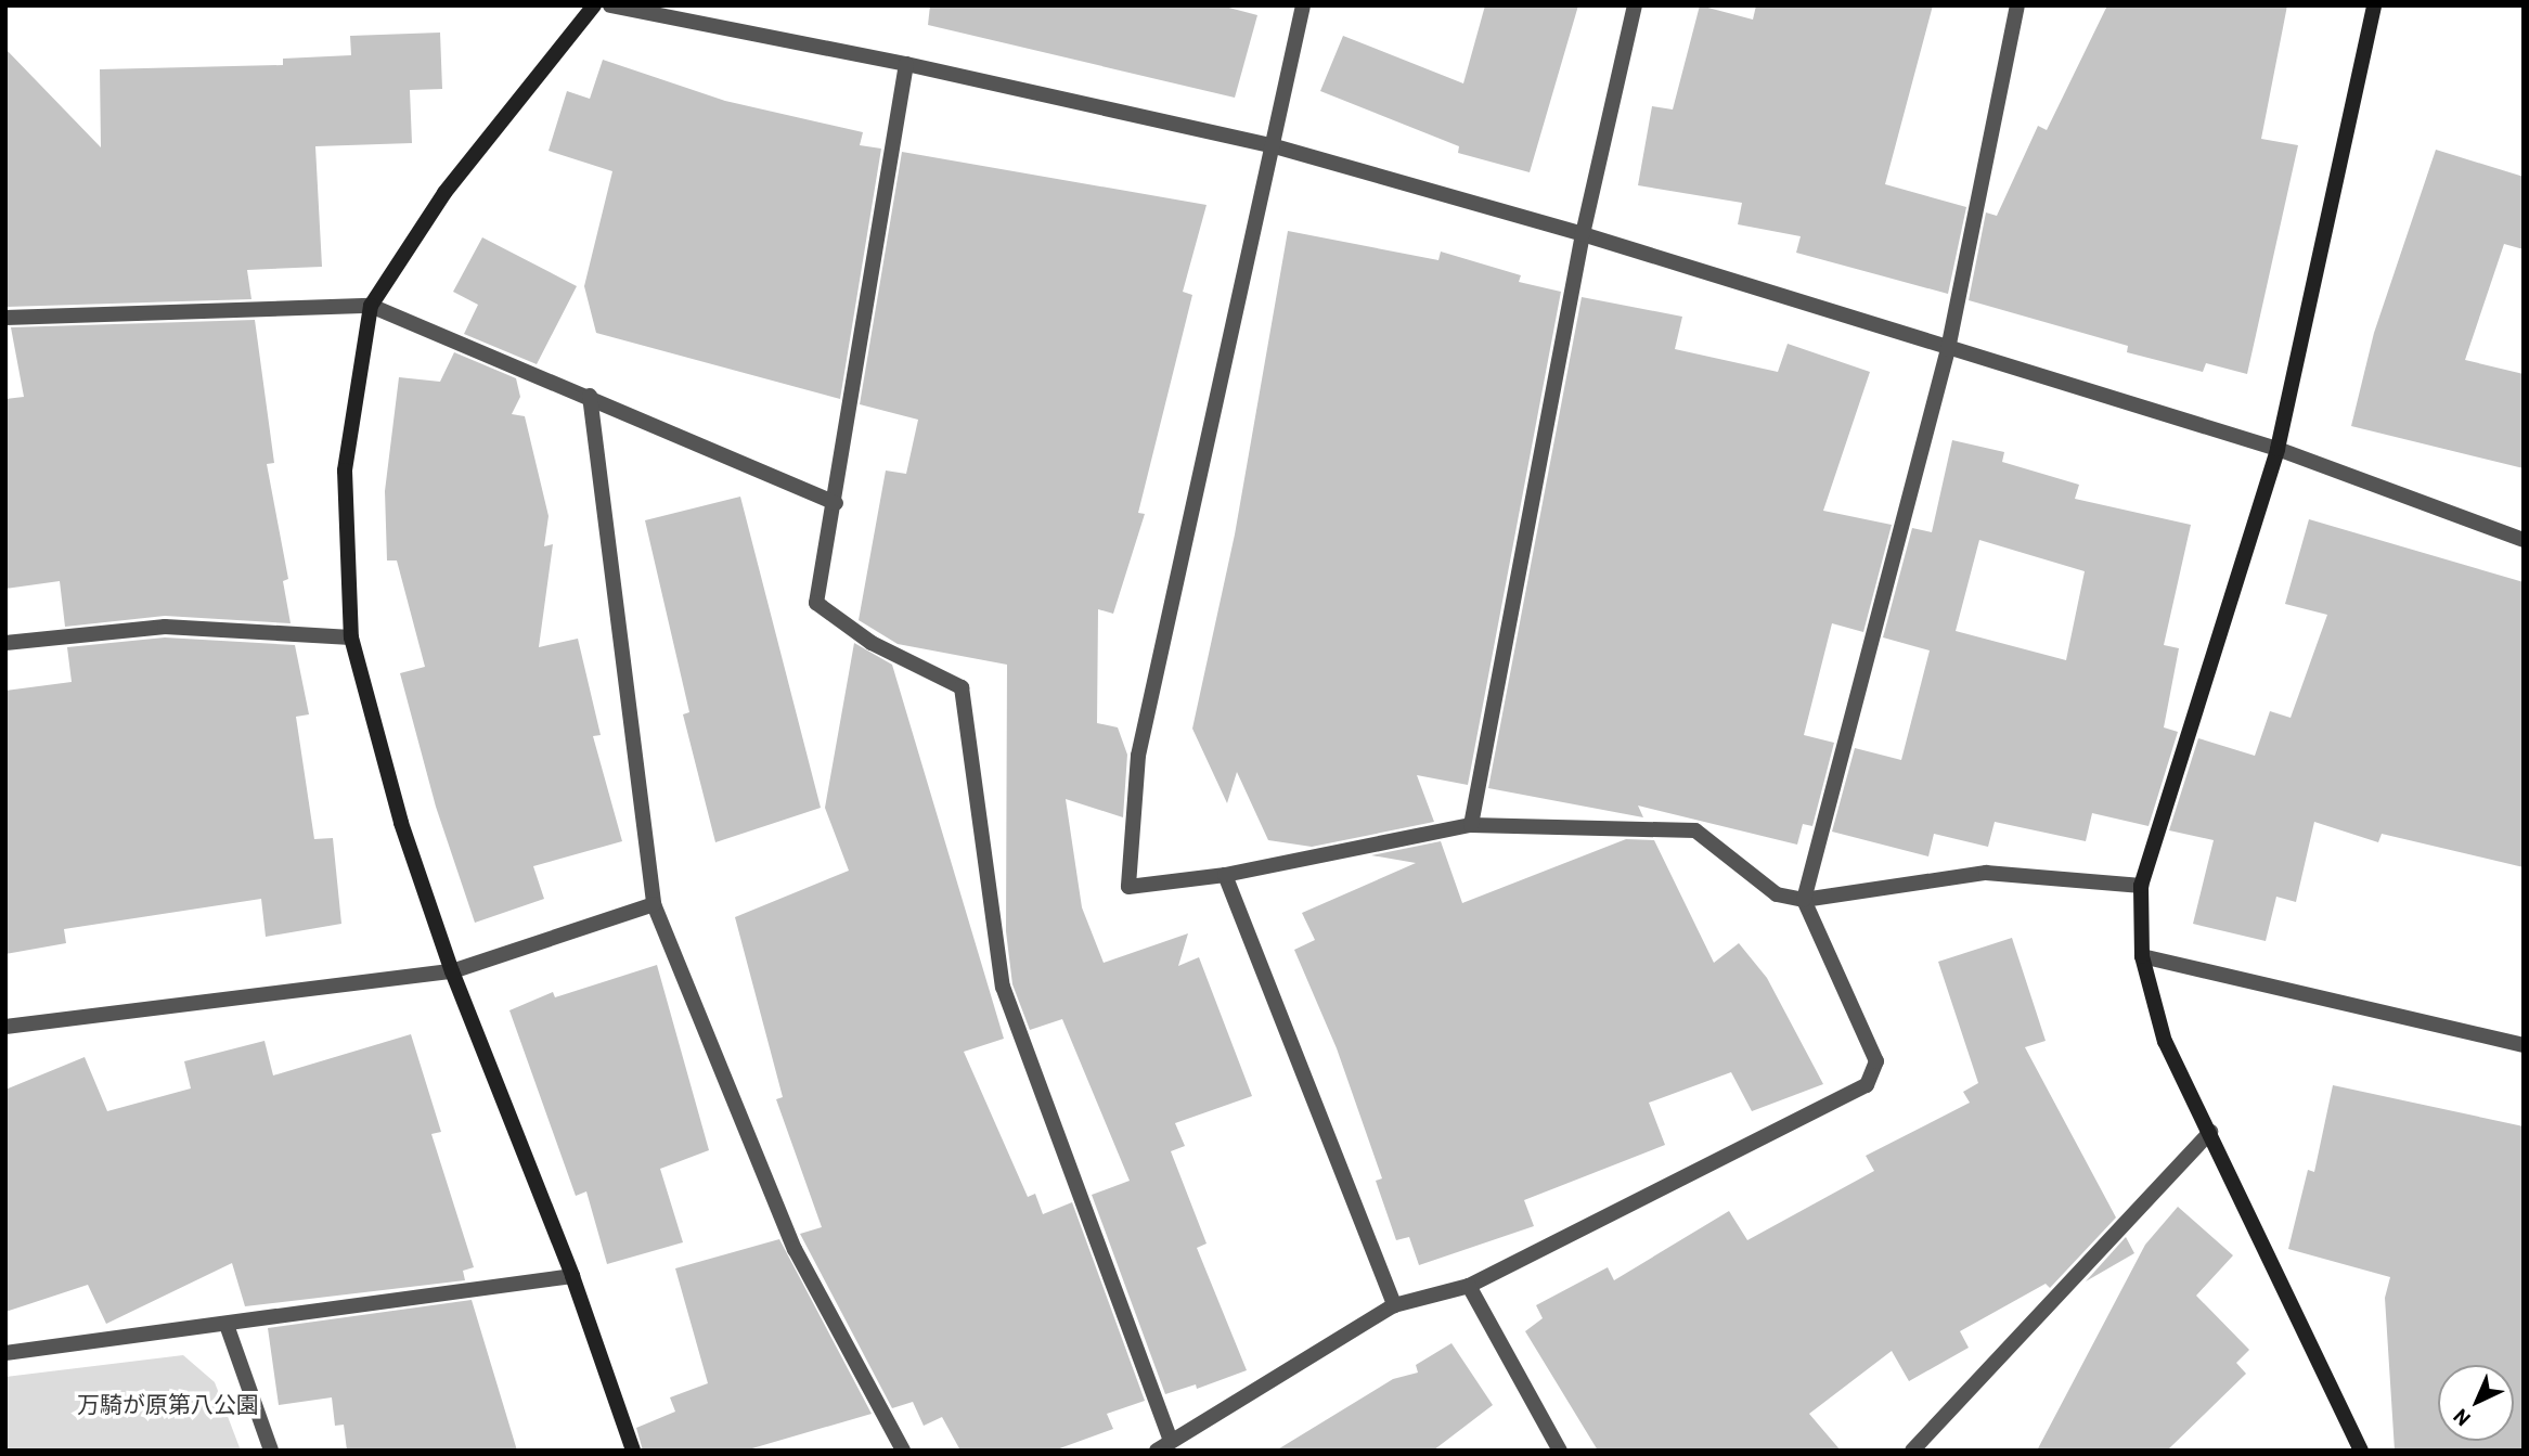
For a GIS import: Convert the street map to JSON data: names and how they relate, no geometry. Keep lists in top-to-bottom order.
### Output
{
  "parks": ["万騎が原第八公園"],
  "north": "bottom left"
}
